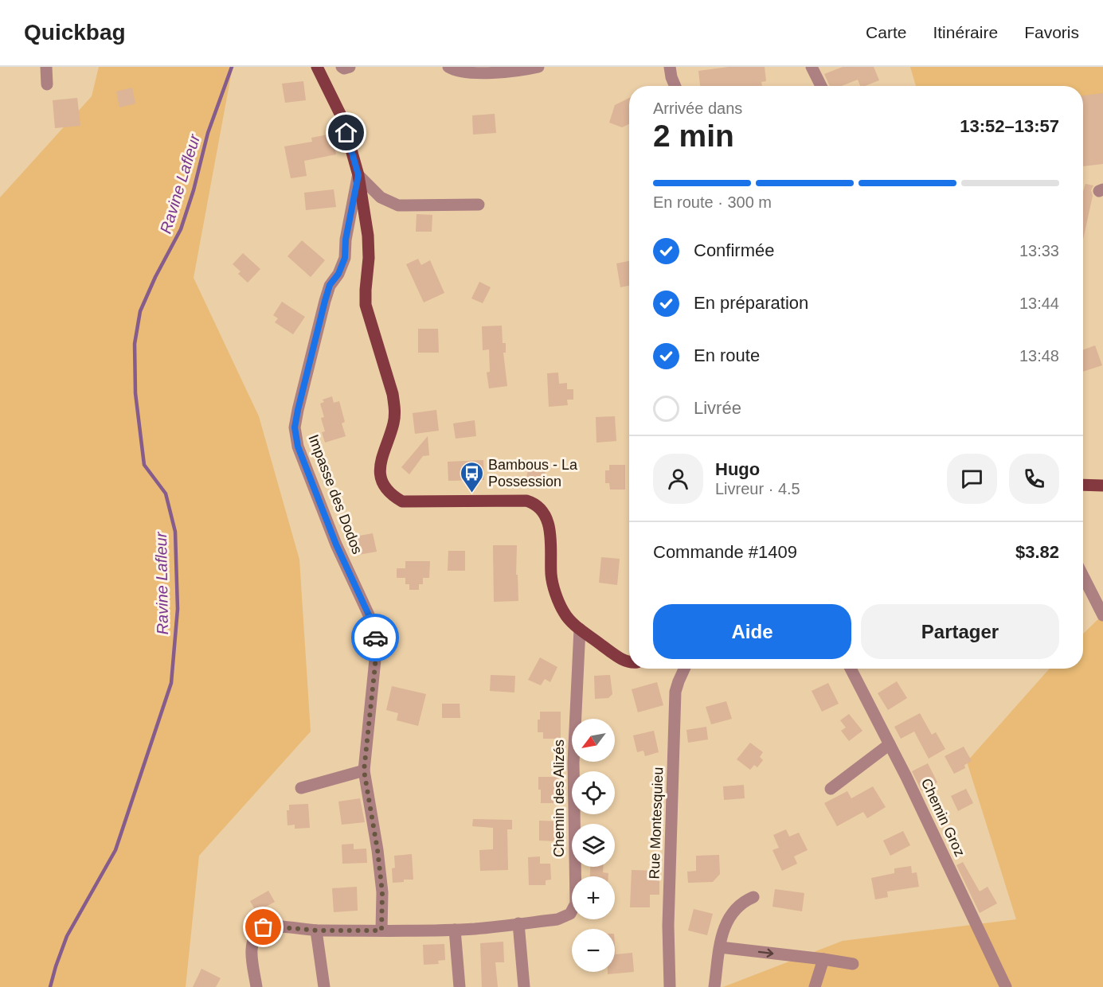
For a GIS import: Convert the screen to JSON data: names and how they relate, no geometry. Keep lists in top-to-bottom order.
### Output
{
  "streets": {
    "street": [
      "Impasse des Dodos",
      "Chemin des Alizés",
      "Chemin Groz",
      "Rue Montesquieu"
    ]
  },
  "crossings": [
    ["Impasse des Dodos", "Chemin des Alizés"]
  ],
  "water": ["Ravine Lafleur"],
  "places": {
    "bus stop": ["Bambous - La Possession"]
  },
  "north": "bottom left",
  "page": {
    "header": "Quickbag",
    "nav": ["Carte", "Itinéraire", "Favoris"],
    "heading": ["2 min", "Arrivée dans", "13:52–13:57"],
    "panel": [
      "Hugo",
      "Livreur · 4.5",
      "Commande #1409",
      "$3.82"
    ],
    "bar": "En route · 300 m",
    "list": [
      ["Confirmée", "13:33"],
      ["En préparation", "13:44"],
      ["En route", "13:48"],
      "Livrée"
    ],
    "buttons": ["Aide", "Partager"],
    "map_buttons": ["+", "−"]
  }
}
